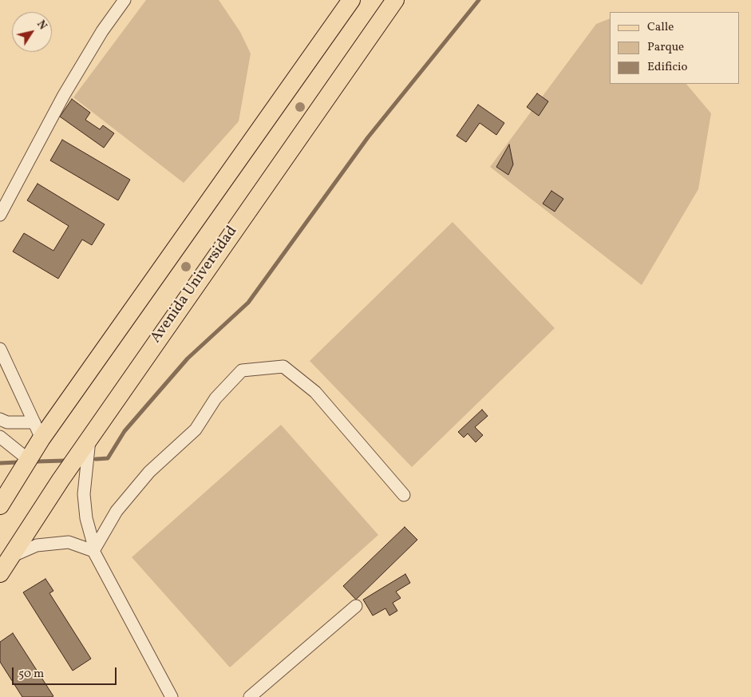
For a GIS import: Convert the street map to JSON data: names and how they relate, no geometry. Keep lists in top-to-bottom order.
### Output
{
  "streets": {
    "main road": ["Avenida Universidad"]
  },
  "legend": ["Calle", "Parque", "Edificio"],
  "scale_bar": "50 m",
  "north": "top right"
}
